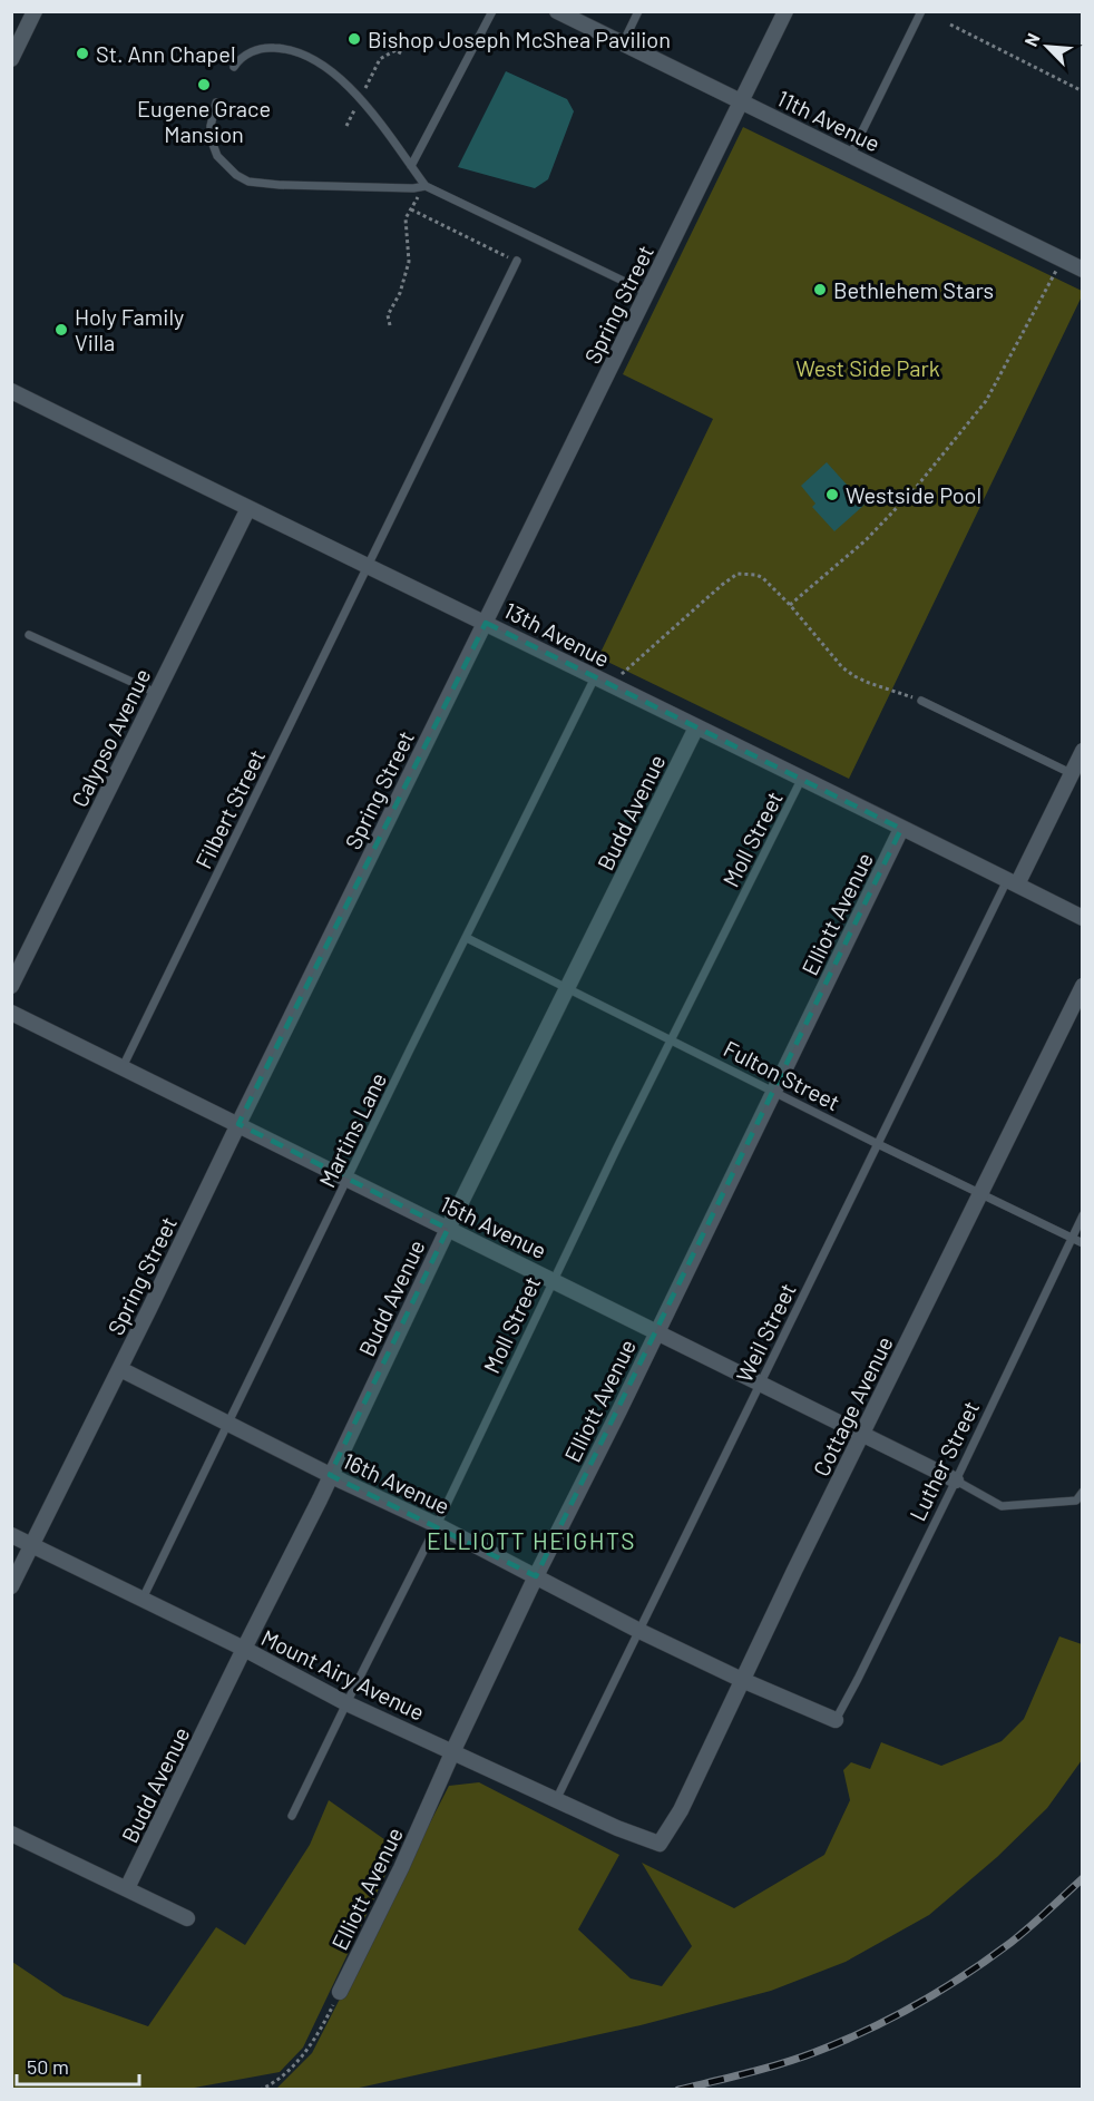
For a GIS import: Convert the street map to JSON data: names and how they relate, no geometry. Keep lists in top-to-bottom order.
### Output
{
  "streets": {
    "street": [
      "11th Avenue",
      "Spring Street",
      "13th Avenue",
      "Calypso Avenue",
      "Budd Avenue",
      "Elliott Avenue",
      "15th Avenue",
      "Cottage Avenue",
      "16th Avenue",
      "Mount Airy Avenue"
    ],
    "lane": [
      "Filbert Street",
      "Moll Street",
      "Fulton Street",
      "Martins Lane",
      "Weil Street",
      "Luther Street"
    ]
  },
  "crossings": [
    ["11th Avenue", "Spring Street"],
    ["Spring Street", "13th Avenue"],
    ["Spring Street", "15th Avenue"],
    ["Spring Street", "16th Avenue"],
    ["Spring Street", "Mount Airy Avenue"],
    ["13th Avenue", "Calypso Avenue"],
    ["13th Avenue", "Filbert Street"],
    ["13th Avenue", "Budd Avenue"],
    ["13th Avenue", "Moll Street"],
    ["13th Avenue", "Elliott Avenue"],
    ["13th Avenue", "Martins Lane"],
    ["13th Avenue", "Weil Street"],
    ["Filbert Street", "15th Avenue"],
    ["Budd Avenue", "Fulton Street"],
    ["Budd Avenue", "15th Avenue"],
    ["Budd Avenue", "16th Avenue"],
    ["Budd Avenue", "Mount Airy Avenue"],
    ["Moll Street", "Fulton Street"],
    ["Moll Street", "15th Avenue"],
    ["Moll Street", "16th Avenue"],
    ["Moll Street", "Mount Airy Avenue"],
    ["Elliott Avenue", "Fulton Street"],
    ["Elliott Avenue", "15th Avenue"],
    ["Elliott Avenue", "16th Avenue"],
    ["Elliott Avenue", "Mount Airy Avenue"],
    ["Fulton Street", "Martins Lane"],
    ["Fulton Street", "Weil Street"],
    ["Fulton Street", "Cottage Avenue"],
    ["Fulton Street", "Luther Street"],
    ["Martins Lane", "15th Avenue"],
    ["Martins Lane", "16th Avenue"],
    ["Martins Lane", "Mount Airy Avenue"],
    ["15th Avenue", "Weil Street"],
    ["15th Avenue", "Cottage Avenue"],
    ["15th Avenue", "Luther Street"],
    ["Weil Street", "16th Avenue"],
    ["Weil Street", "Mount Airy Avenue"],
    ["Cottage Avenue", "16th Avenue"],
    ["Cottage Avenue", "Mount Airy Avenue"],
    ["Luther Street", "16th Avenue"]
  ],
  "districts": ["ELLIOTT HEIGHTS"],
  "parks": ["West Side Park"],
  "places": [
    "Bishop Joseph McShea Pavilion",
    "St. Ann Chapel",
    "Eugene Grace Mansion",
    "Bethlehem Stars",
    "Holy Family Villa",
    "Westside Pool"
  ],
  "scale_bar": "50 m",
  "north": "top left"
}
